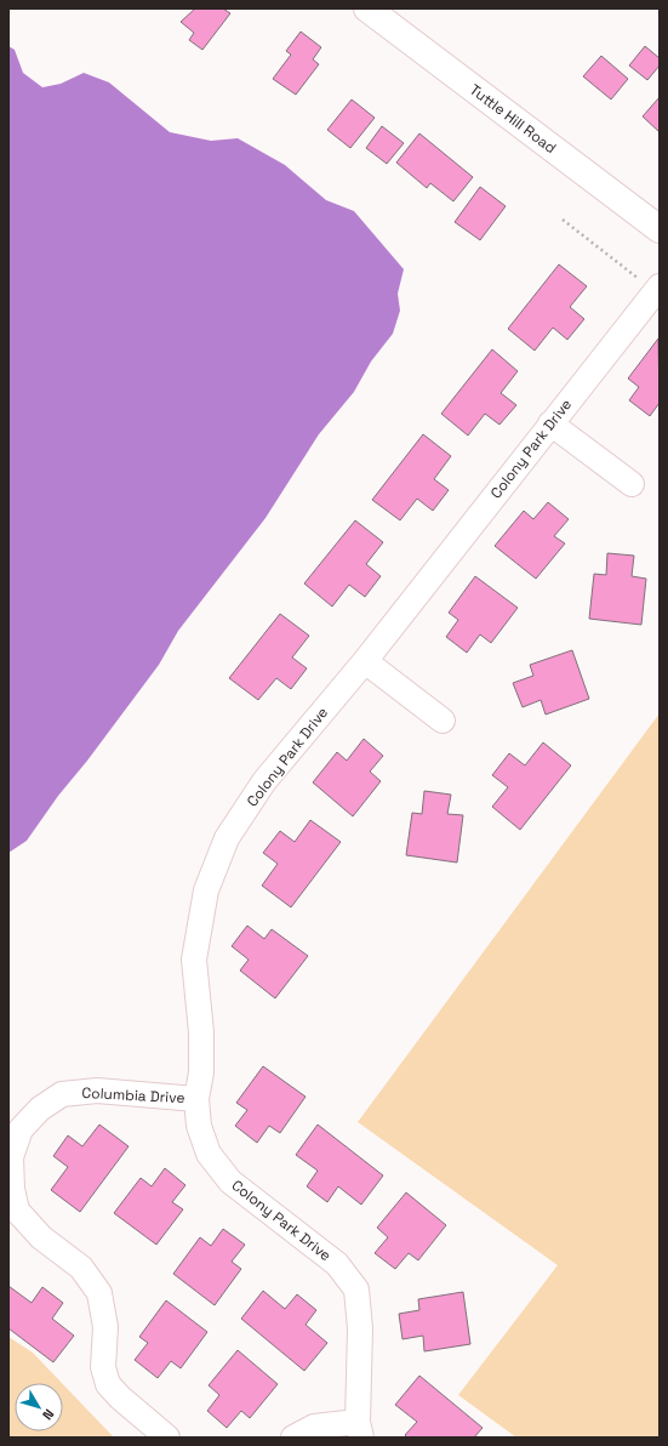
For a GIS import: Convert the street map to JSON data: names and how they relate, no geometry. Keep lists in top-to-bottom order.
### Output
{
  "streets": {
    "main road": ["Tuttle Hill Road"],
    "street": ["Colony Park Drive", "Columbia Drive"]
  },
  "crossings": [
    ["Colony Park Drive", "Columbia Drive"]
  ],
  "north": "bottom right"
}
